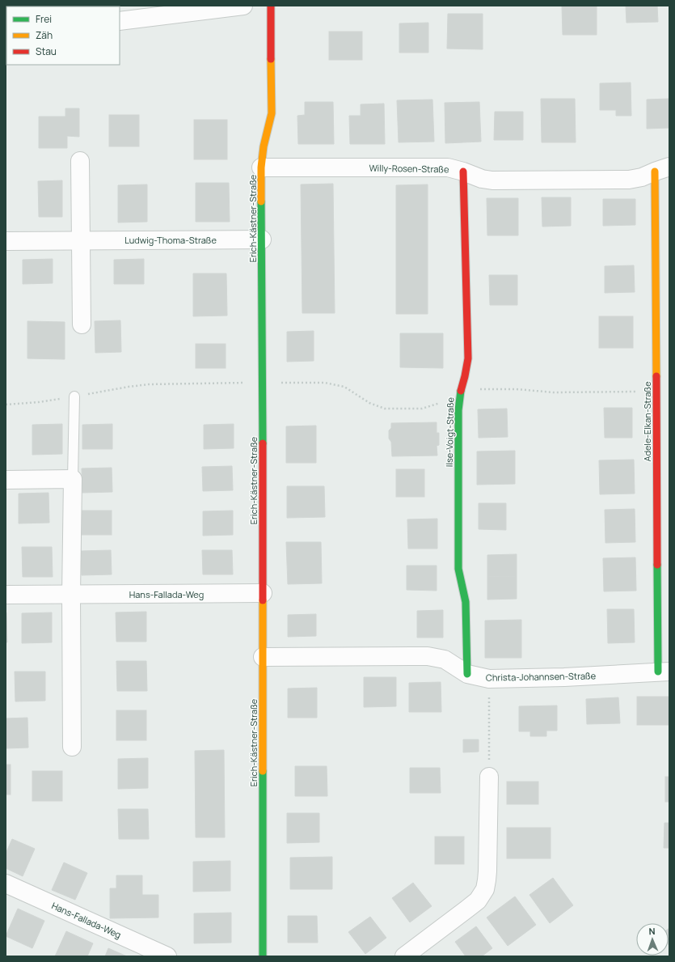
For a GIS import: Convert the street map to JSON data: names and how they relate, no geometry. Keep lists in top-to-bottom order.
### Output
{
  "streets": {
    "street": [
      "Willy-Rosen-Straße",
      "Erich-Kästner-Straße",
      "Ludwig-Thoma-Straße",
      "Adele-Elkan-Straße",
      "Ilse-Voigt-Straße",
      "Hans-Fallada-Weg",
      "Christa-Johannsen-Straße"
    ]
  },
  "crossings": [
    ["Willy-Rosen-Straße", "Erich-Kästner-Straße"],
    ["Willy-Rosen-Straße", "Adele-Elkan-Straße"],
    ["Willy-Rosen-Straße", "Ilse-Voigt-Straße"],
    ["Erich-Kästner-Straße", "Ludwig-Thoma-Straße"],
    ["Erich-Kästner-Straße", "Hans-Fallada-Weg"],
    ["Erich-Kästner-Straße", "Christa-Johannsen-Straße"],
    ["Adele-Elkan-Straße", "Christa-Johannsen-Straße"],
    ["Ilse-Voigt-Straße", "Christa-Johannsen-Straße"]
  ],
  "legend": ["Frei", "Zäh", "Stau"],
  "north": "top"
}
